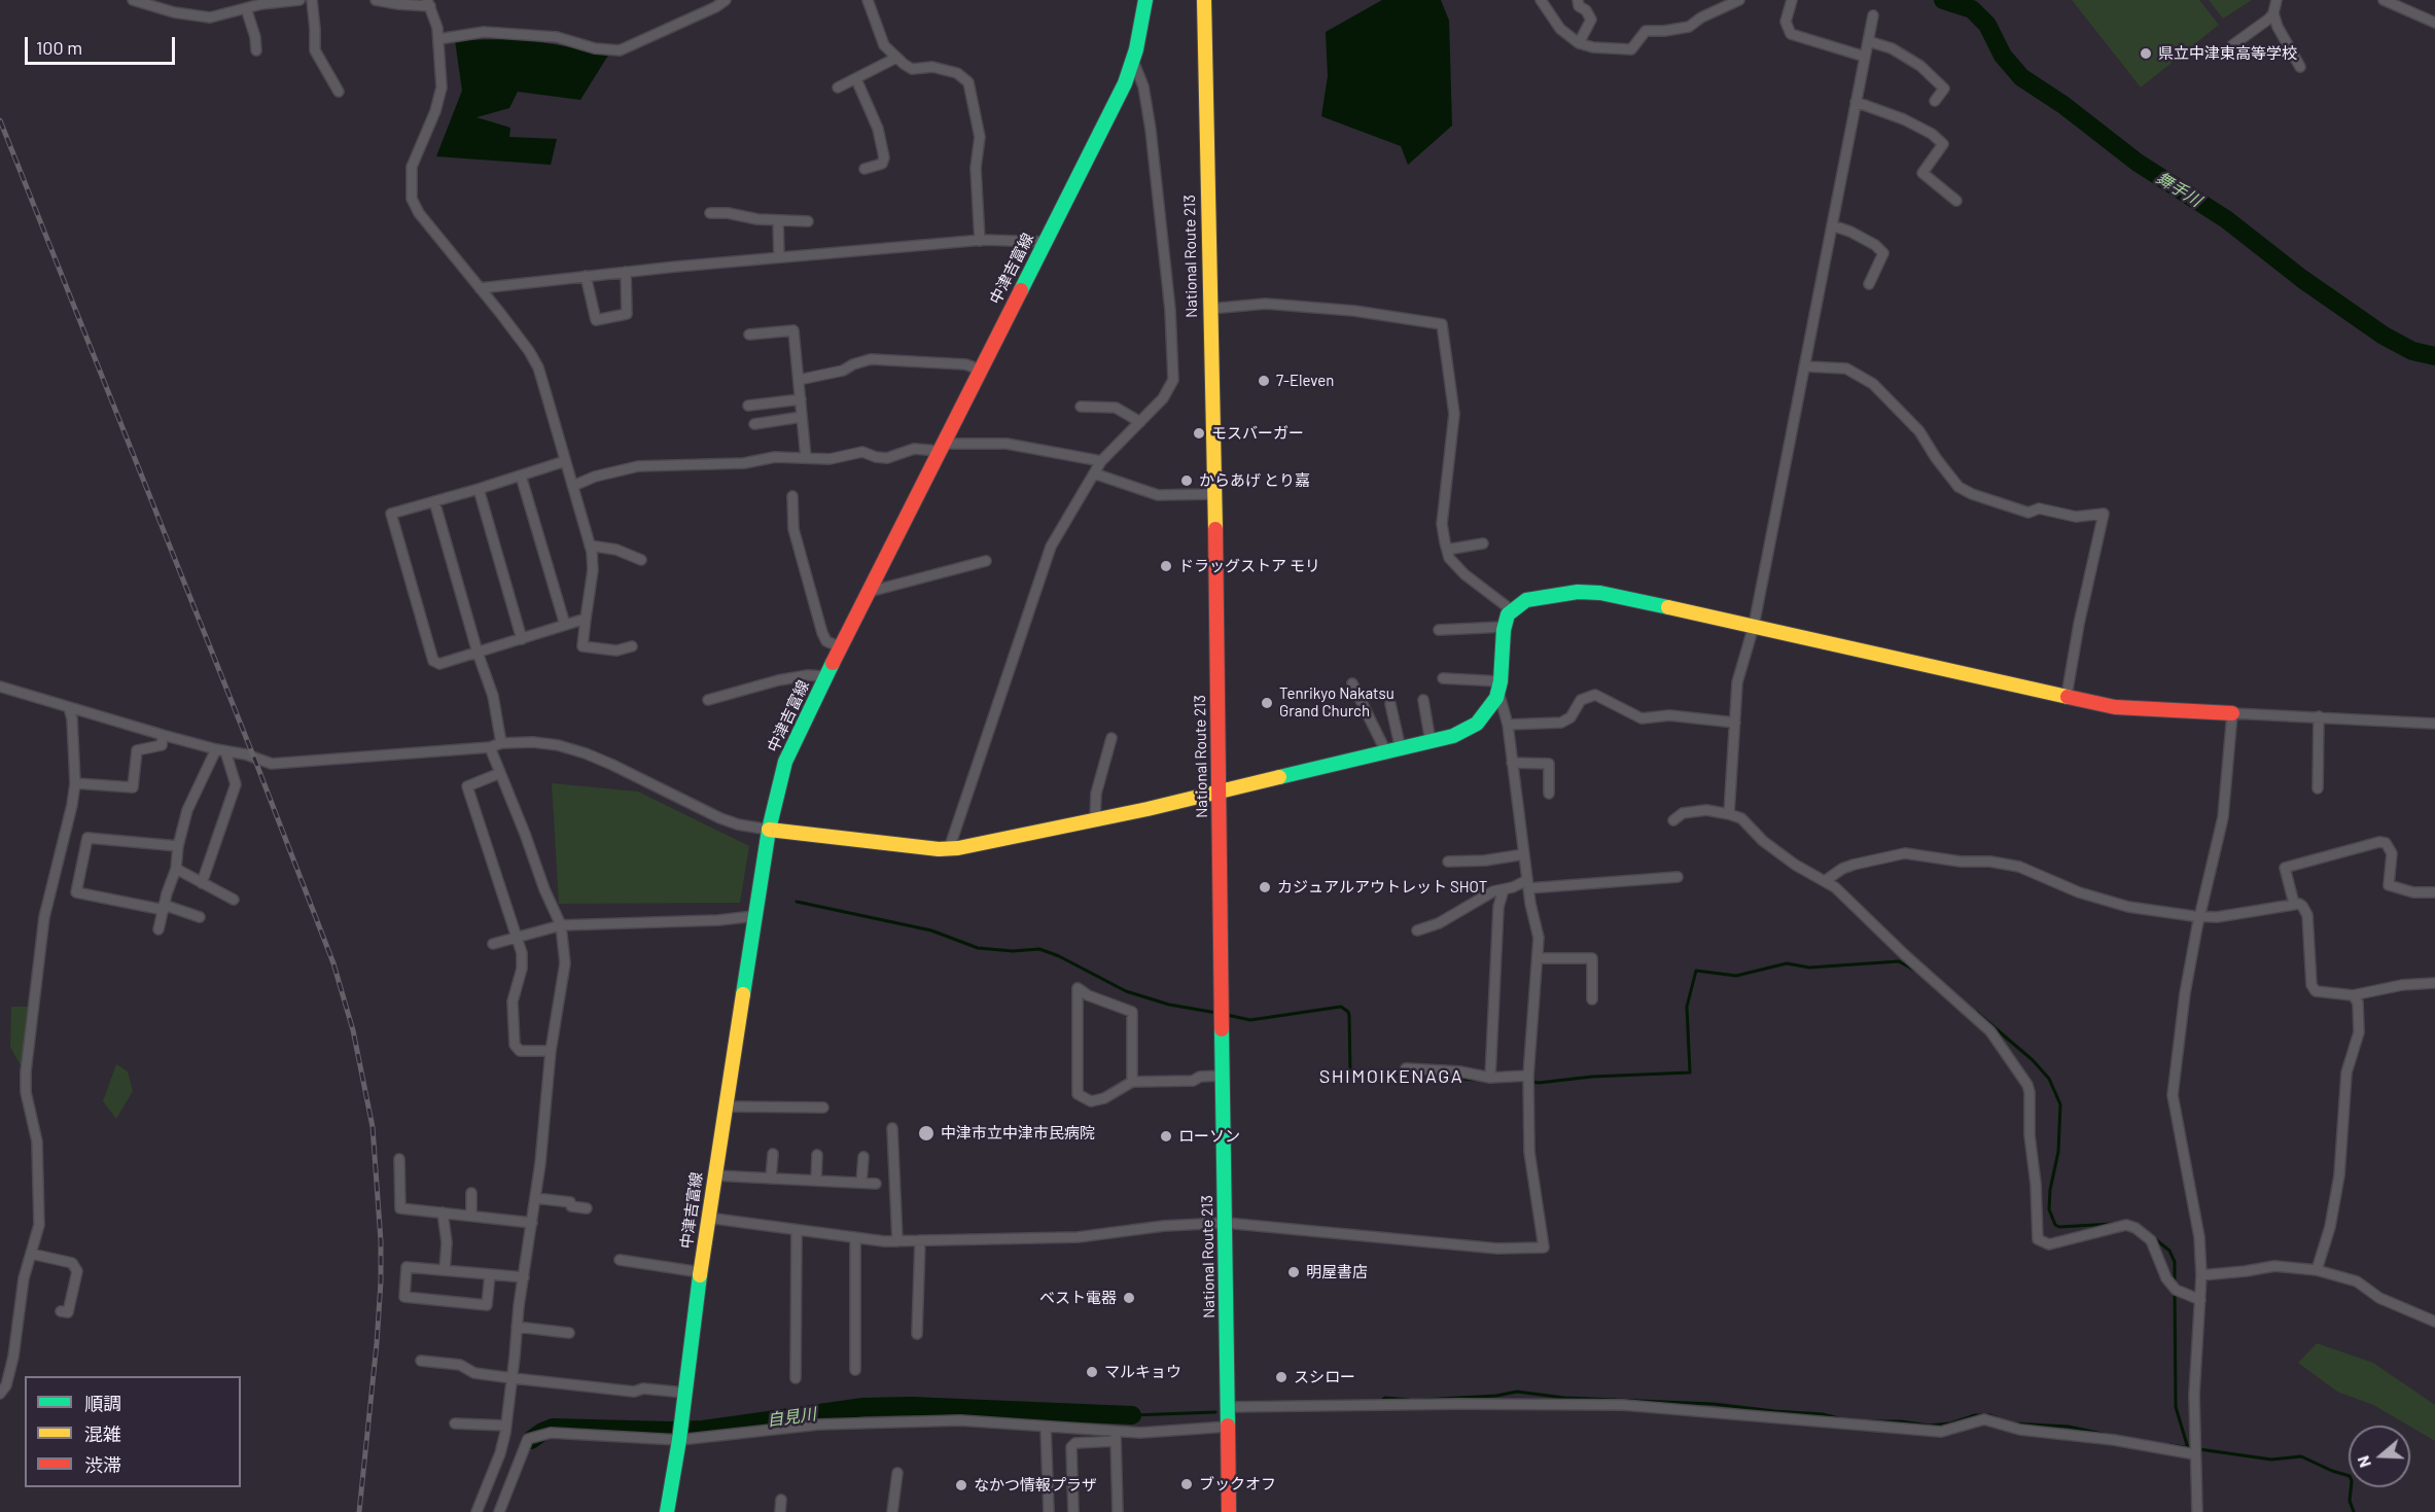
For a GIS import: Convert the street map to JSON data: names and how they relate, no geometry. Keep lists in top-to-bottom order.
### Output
{
  "streets": {
    "main road": ["National Route 213", "中津吉富線"]
  },
  "districts": ["SHIMOIKENAGA"],
  "water": ["舞手川", "自見川"],
  "places": [
    "県立中津東高等学校",
    "7-Eleven",
    "モスバーガー",
    "からあげ とり嘉",
    "ドラッグストア モリ",
    "Tenrikyo Nakatsu Grand Church",
    "カジュアルアウトレット SHOT",
    "中津市立中津市民病院",
    "ローソン",
    "明屋書店",
    "ベスト電器",
    "マルキョウ",
    "スシロー",
    "ブックオフ",
    "なかつ情報プラザ"
  ],
  "legend": ["順調", "混雑", "渋滞"],
  "scale_bar": "100 m",
  "north": "left"
}
